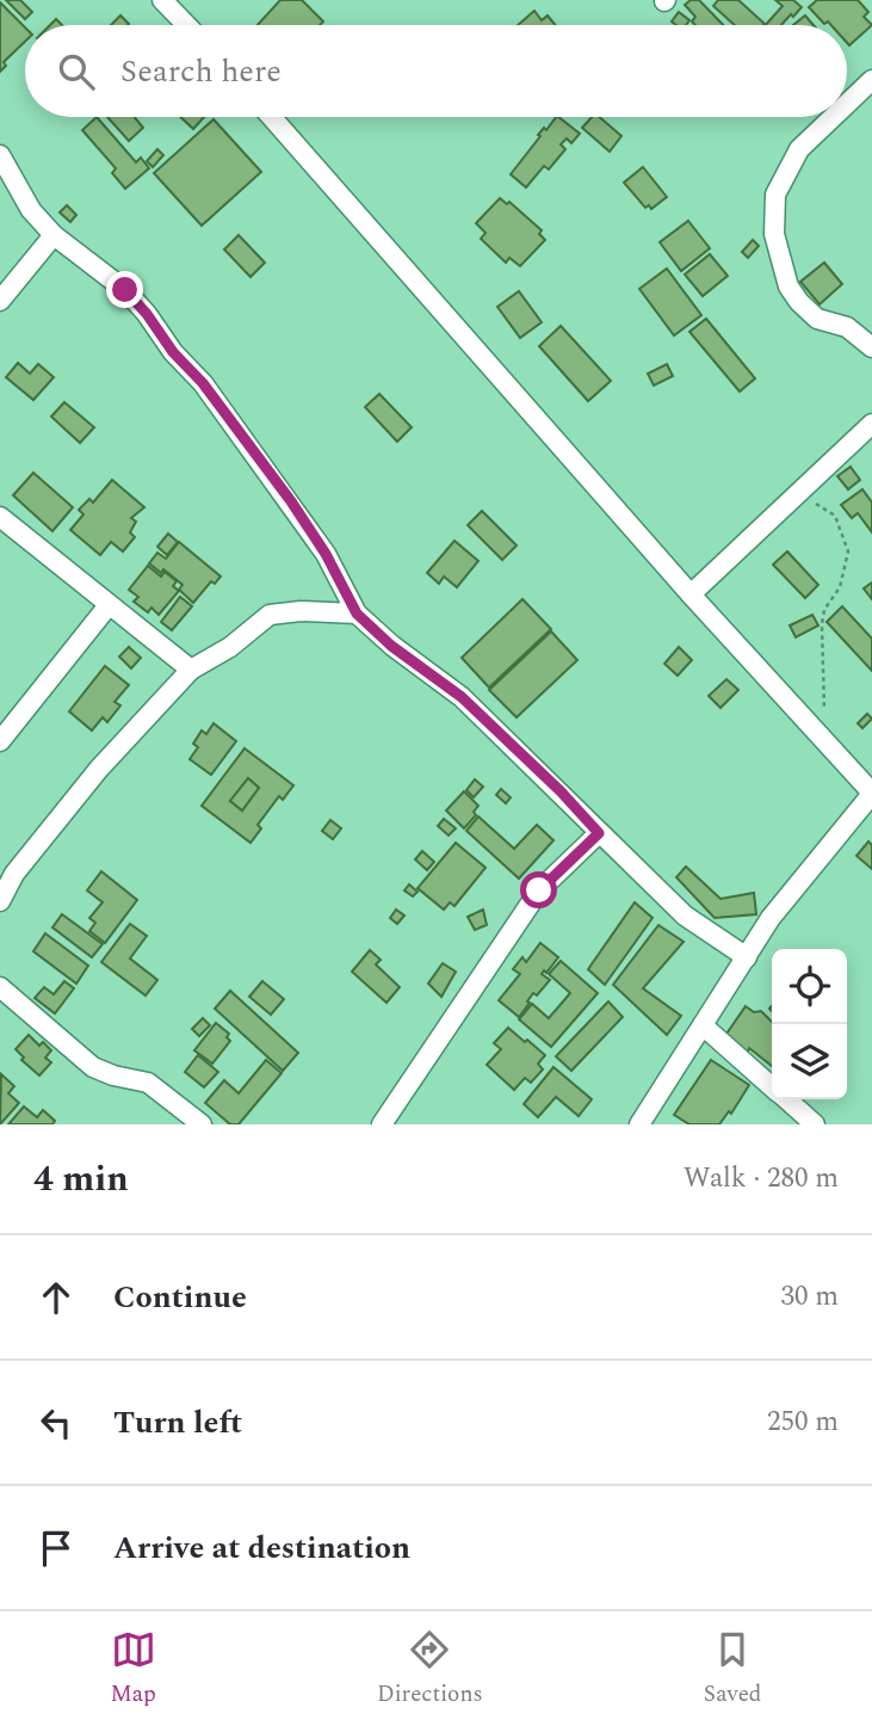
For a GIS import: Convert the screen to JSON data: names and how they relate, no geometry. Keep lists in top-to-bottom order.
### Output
{
  "page": {
    "search": "Search here",
    "heading": ["4 min", "Walk · 280 m"],
    "list": [
      ["Continue", "30 m"],
      ["Turn left", "250 m"],
      "Arrive at destination"
    ],
    "nav": ["Map", "Directions", "Saved"]
  }
}
